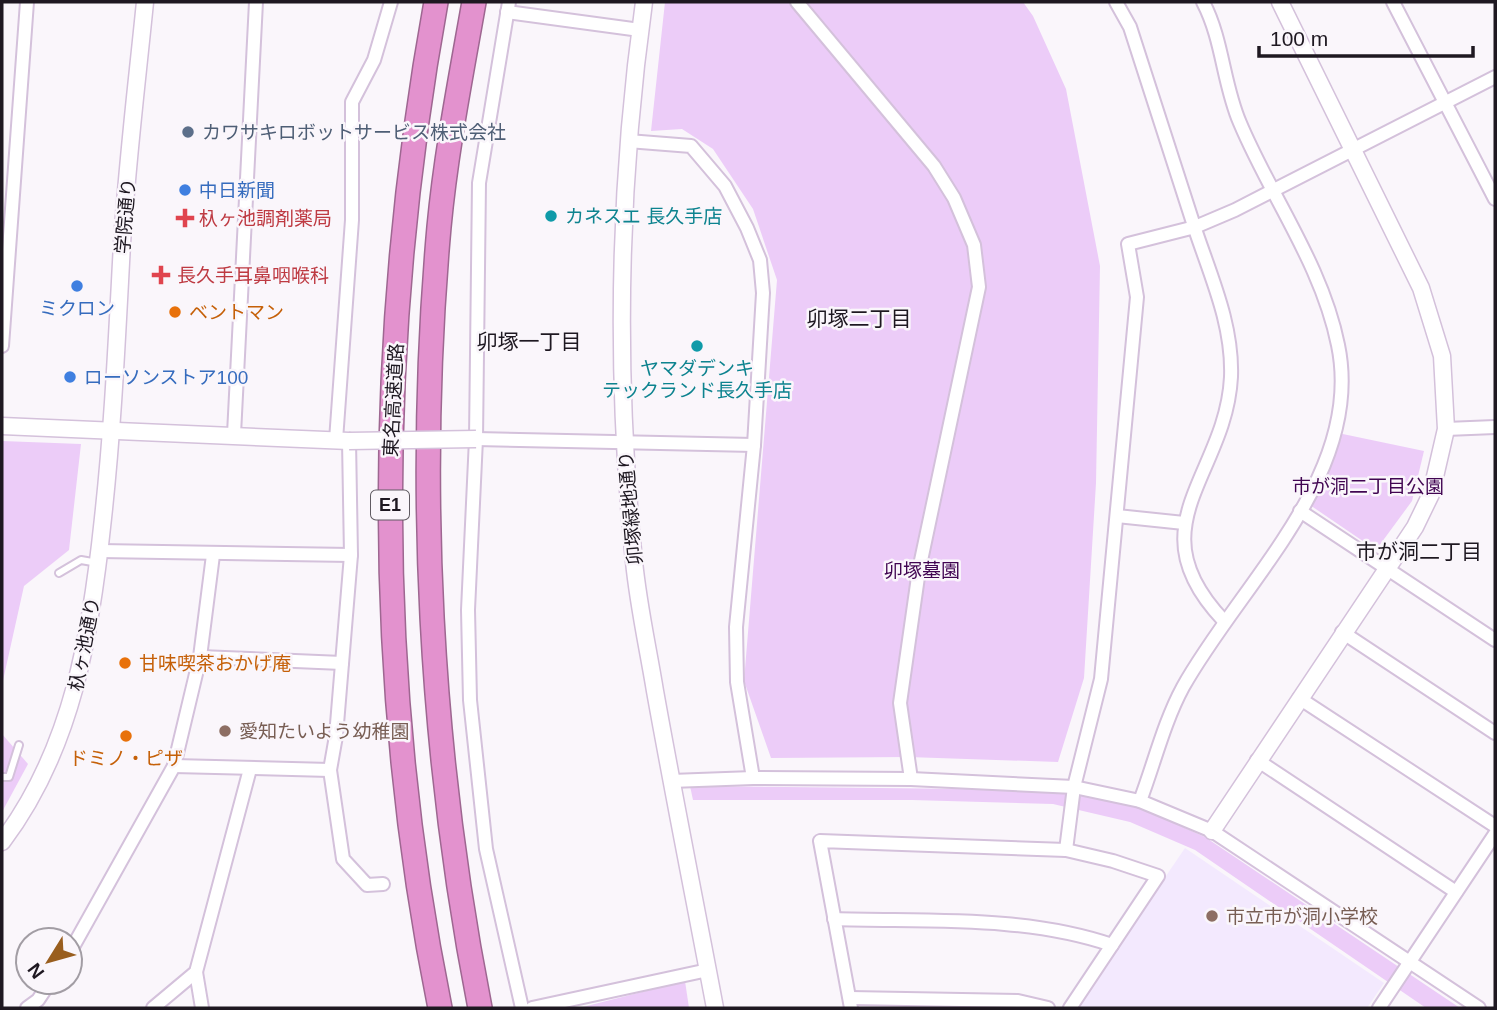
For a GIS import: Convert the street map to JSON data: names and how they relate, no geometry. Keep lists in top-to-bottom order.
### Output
{
  "streets": {
    "highway": ["東名高速道路", "E1"],
    "street": ["学院通り", "卯塚緑地通り", "杁ヶ池通り"]
  },
  "crossings": [
    ["学院通り", "杁ヶ池通り"]
  ],
  "districts": ["卯塚二丁目", "卯塚一丁目", "市が洞二丁目"],
  "parks": ["市が洞二丁目公園", "卯塚墓園"],
  "places": {
    "other": [
      "カワサキロボットサービス株式会社",
      "中日新聞",
      "カネスエ 長久手店",
      "ミクロン",
      "ベントマン",
      "ヤマダデンキ テックランド長久手店",
      "ローソンストア100",
      "甘味喫茶おかげ庵",
      "愛知たいよう幼稚園",
      "ドミノ・ピザ",
      "市立市が洞小学校"
    ],
    "health": ["杁ヶ池調剤薬局", "長久手耳鼻咽喉科"]
  },
  "scale_bar": "100 m",
  "north": "bottom left"
}
